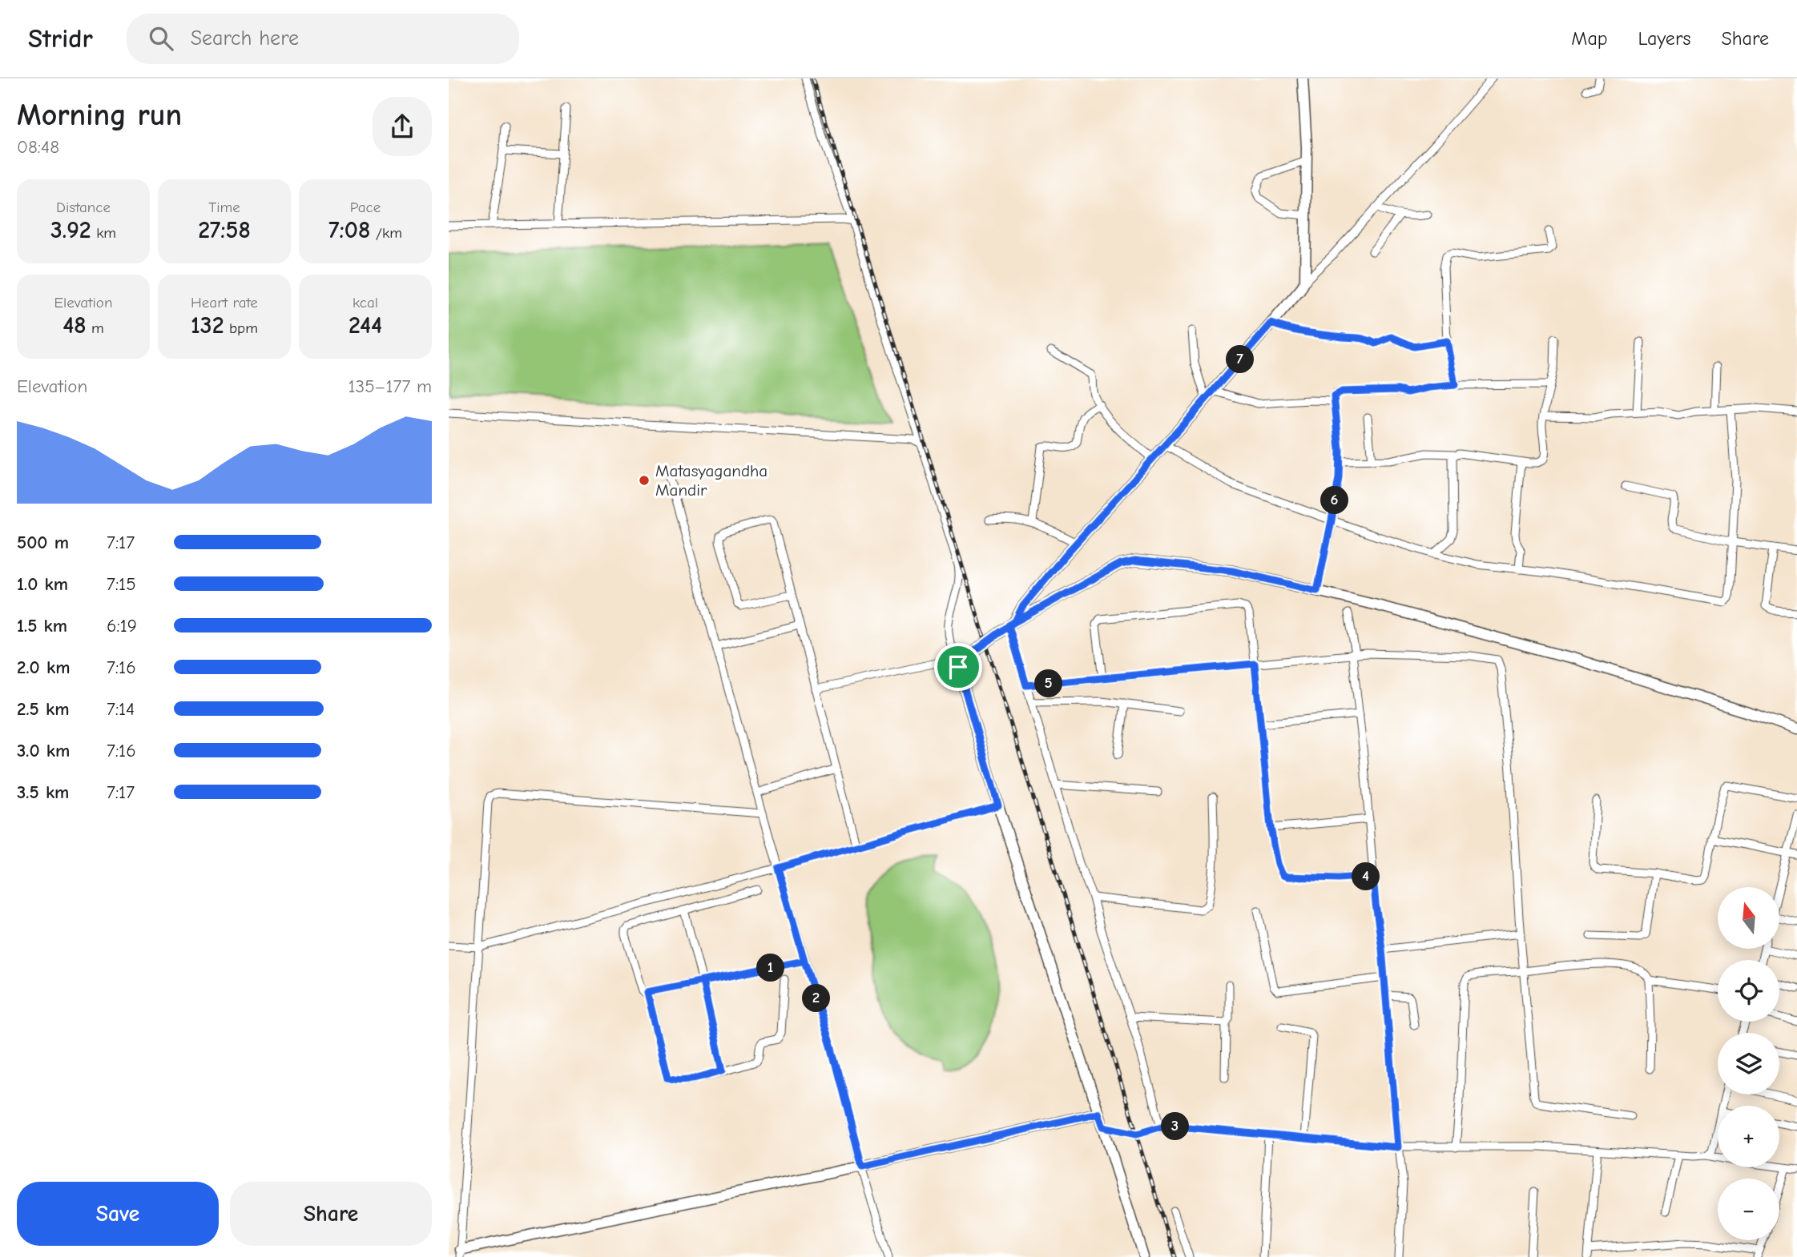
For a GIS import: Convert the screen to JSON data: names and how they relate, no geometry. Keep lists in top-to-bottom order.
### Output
{
  "places": ["Matasyagandha Mandir"],
  "north": "top",
  "page": {
    "header": "Stridr",
    "search": "Search here",
    "nav": ["Map", "Layers", "Share"],
    "heading": ["Morning run", "08:48"],
    "stats": [
      ["Distance", "3.92 km"],
      ["Time", "27:58"],
      ["Pace", "7:08 /km"],
      ["Elevation", "48 m"],
      ["Heart rate", "132 bpm"],
      ["kcal", "244"]
    ],
    "pins": [
      "7",
      "6",
      "5",
      "4",
      "1",
      "2",
      "3"
    ],
    "chart": ["Elevation", "135–177 m"],
    "list": [
      {
        "name": "500 m",
        "note": "7:17"
      },
      {
        "name": "1.0 km",
        "note": "7:15"
      },
      {
        "name": "1.5 km",
        "note": "6:19"
      },
      {
        "name": "2.0 km",
        "note": "7:16"
      },
      {
        "name": "2.5 km",
        "note": "7:14"
      },
      {
        "name": "3.0 km",
        "note": "7:16"
      },
      {
        "name": "3.5 km",
        "note": "7:17"
      }
    ],
    "map_buttons": ["+", "−"],
    "buttons": ["Save", "Share"]
  }
}
